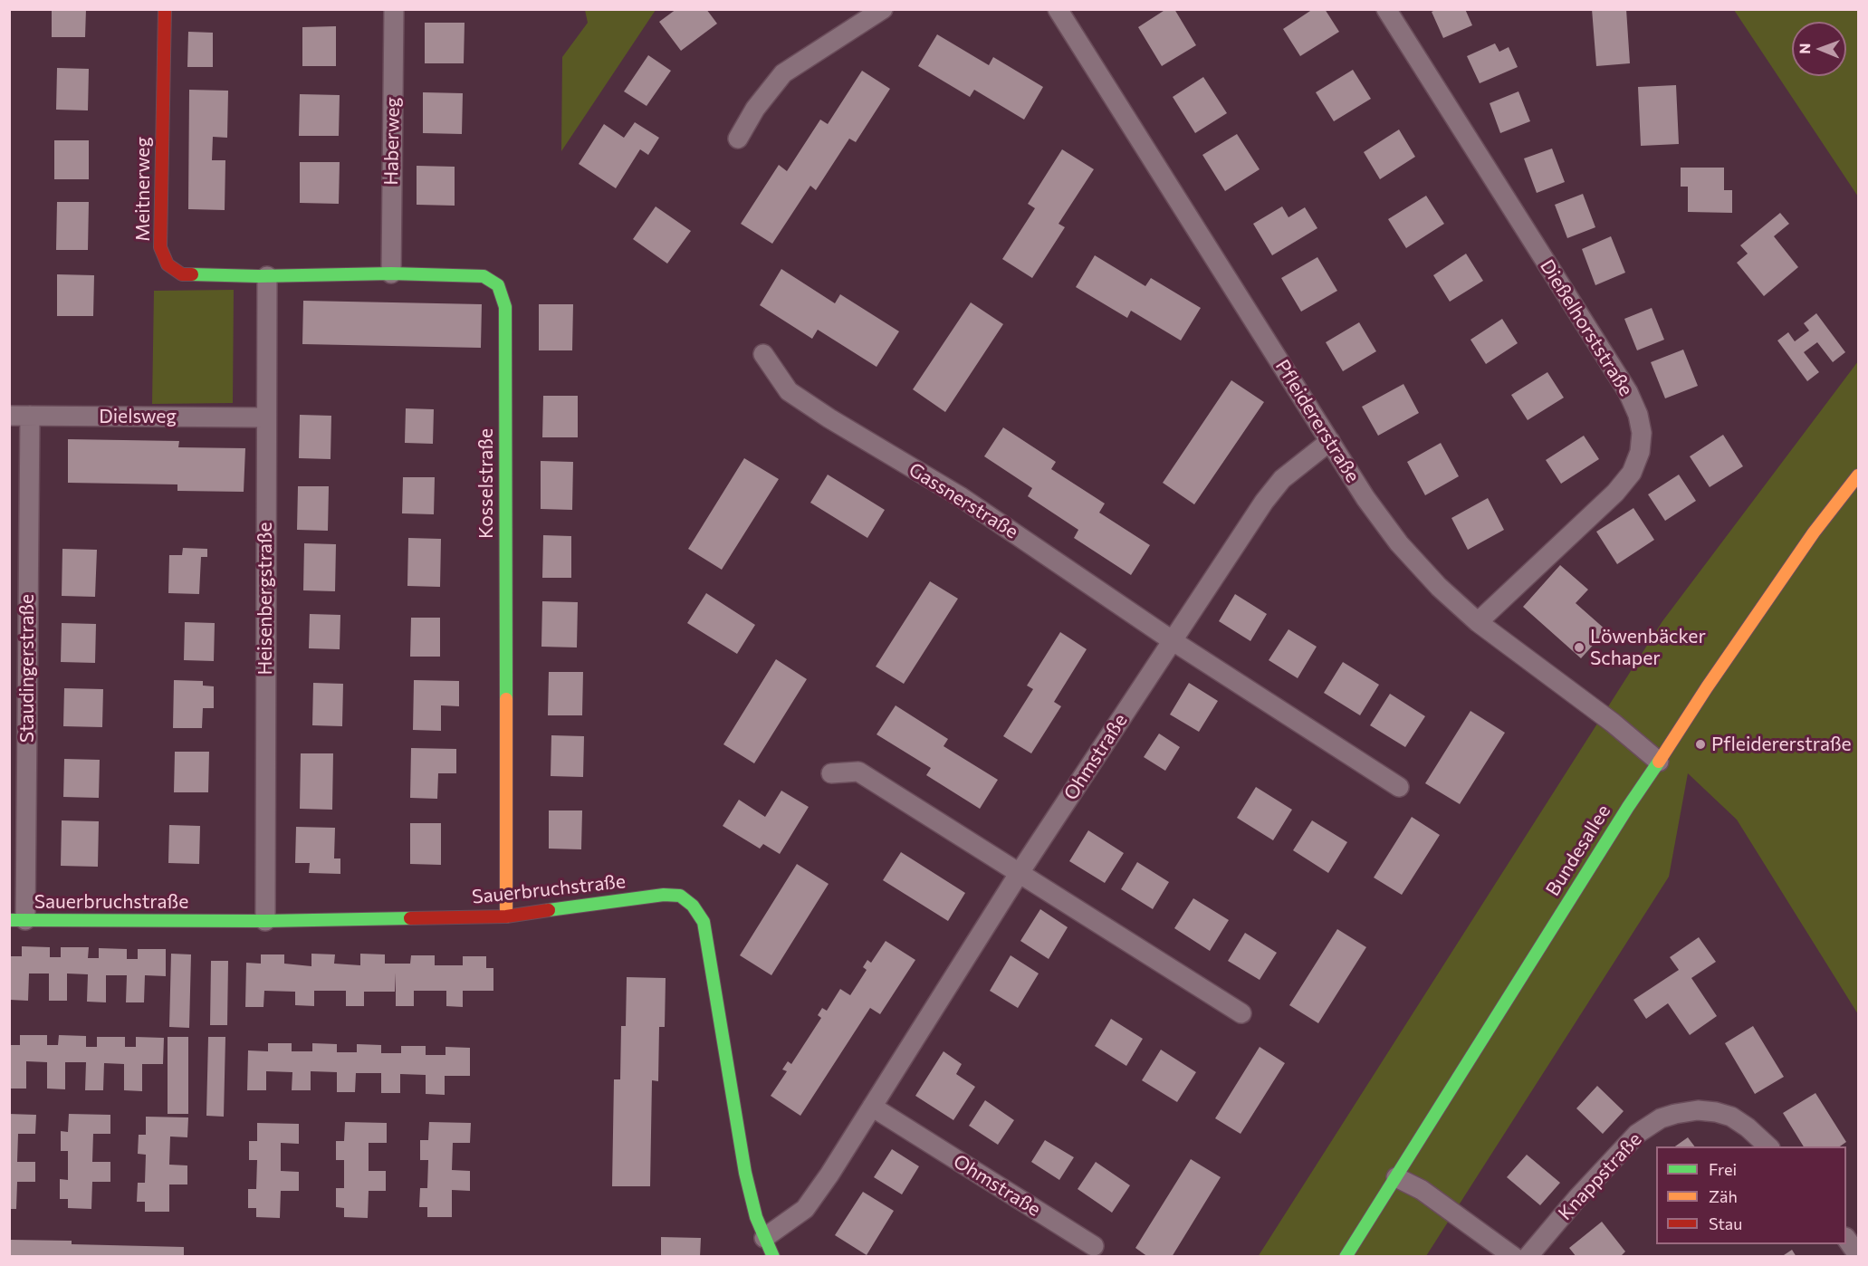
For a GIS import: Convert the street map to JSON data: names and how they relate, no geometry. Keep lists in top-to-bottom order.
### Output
{
  "streets": {
    "street": [
      "Haberweg",
      "Meitnerweg",
      "Dießelhorststraße",
      "Dielsweg",
      "Pfleidererstraße",
      "Kosselstraße",
      "Gassnerstraße",
      "Heisenbergstraße",
      "Staudingerstraße",
      "Ohmstraße",
      "Bundesallee",
      "Sauerbruchstraße",
      "Knappstraße"
    ]
  },
  "crossings": [
    ["Haberweg", "Kosselstraße"],
    ["Meitnerweg", "Kosselstraße"],
    ["Meitnerweg", "Heisenbergstraße"],
    ["Dießelhorststraße", "Pfleidererstraße"],
    ["Dielsweg", "Heisenbergstraße"],
    ["Dielsweg", "Staudingerstraße"],
    ["Pfleidererstraße", "Ohmstraße"],
    ["Pfleidererstraße", "Bundesallee"],
    ["Kosselstraße", "Heisenbergstraße"],
    ["Kosselstraße", "Sauerbruchstraße"],
    ["Gassnerstraße", "Ohmstraße"],
    ["Heisenbergstraße", "Sauerbruchstraße"],
    ["Staudingerstraße", "Sauerbruchstraße"],
    ["Ohmstraße", "Sauerbruchstraße"]
  ],
  "places": ["Löwenbäcker Schaper", "Pfleidererstraße"],
  "legend": ["Frei", "Zäh", "Stau"],
  "north": "left"
}
